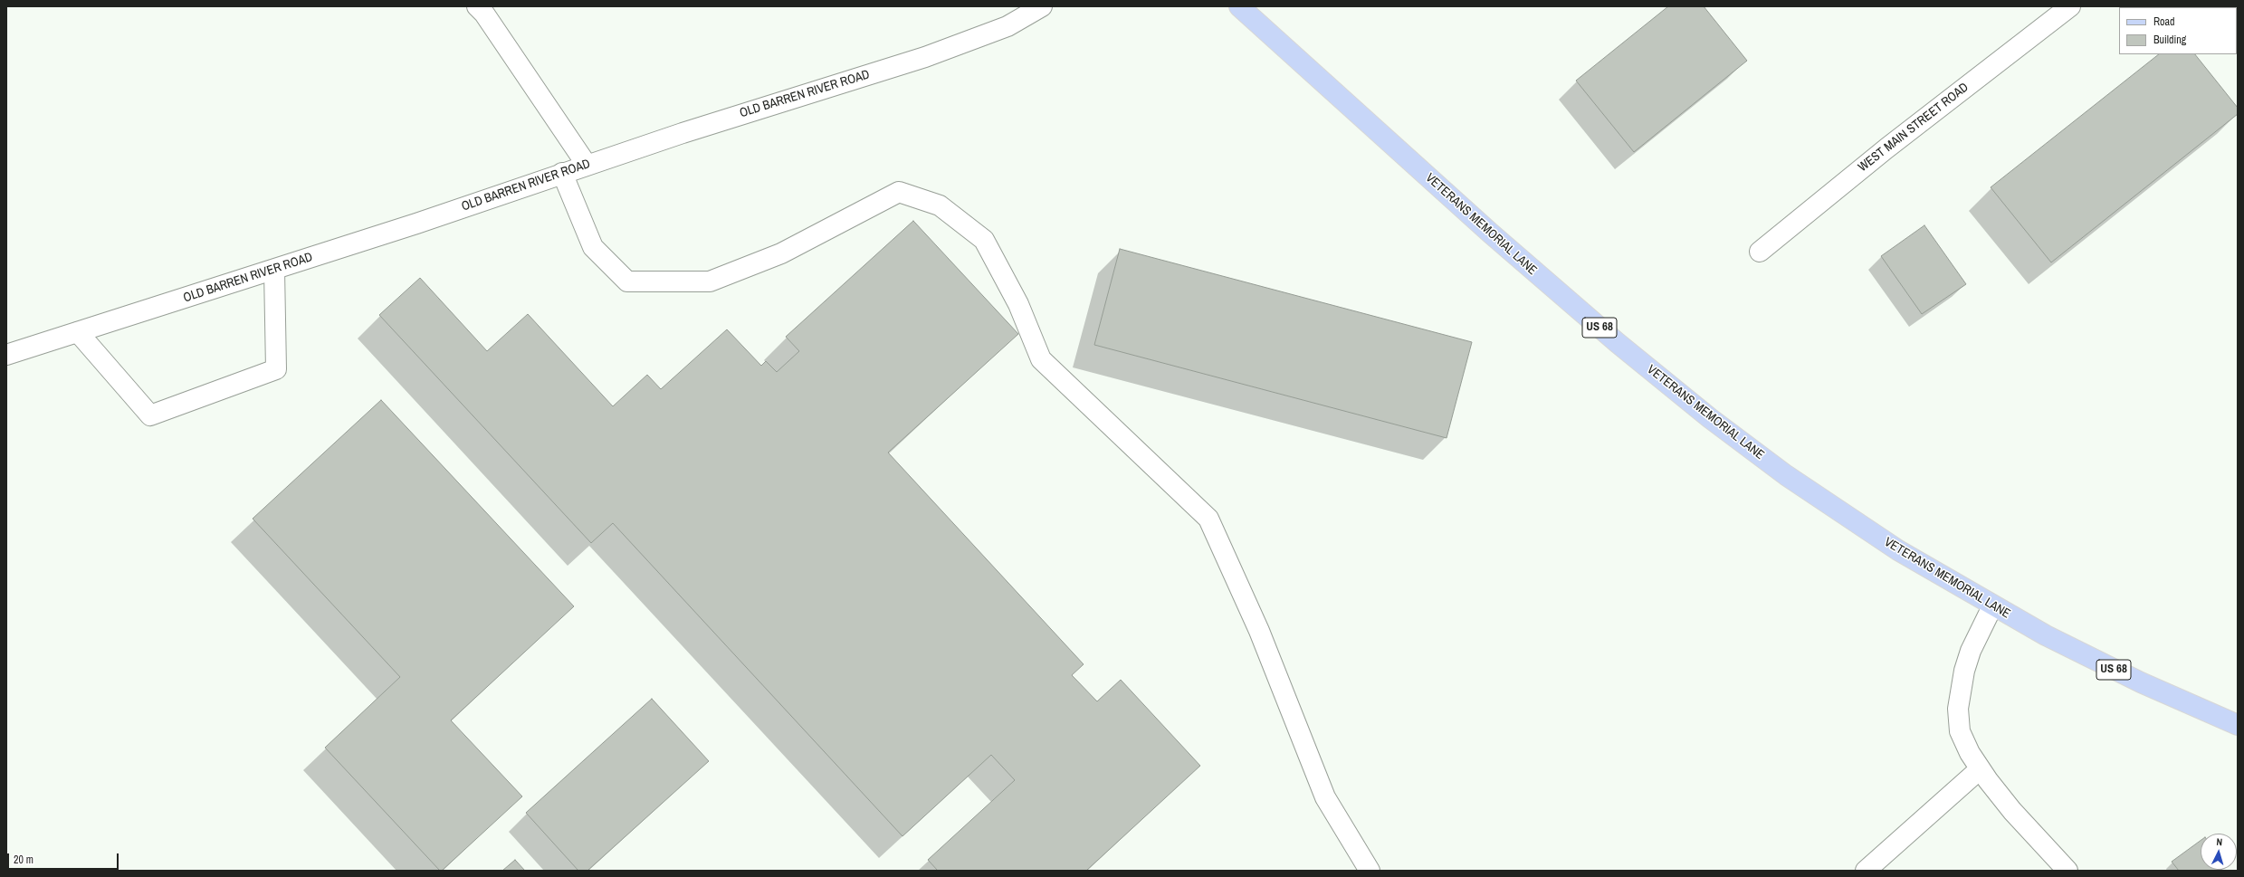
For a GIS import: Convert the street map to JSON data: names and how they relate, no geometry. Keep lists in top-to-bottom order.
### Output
{
  "streets": {
    "main road": ["VETERANS MEMORIAL LANE", "US 68"],
    "street": ["OLD BARREN RIVER ROAD", "WEST MAIN STREET ROAD"]
  },
  "legend": ["Road", "Building"],
  "scale_bar": "20 m",
  "north": "top"
}
